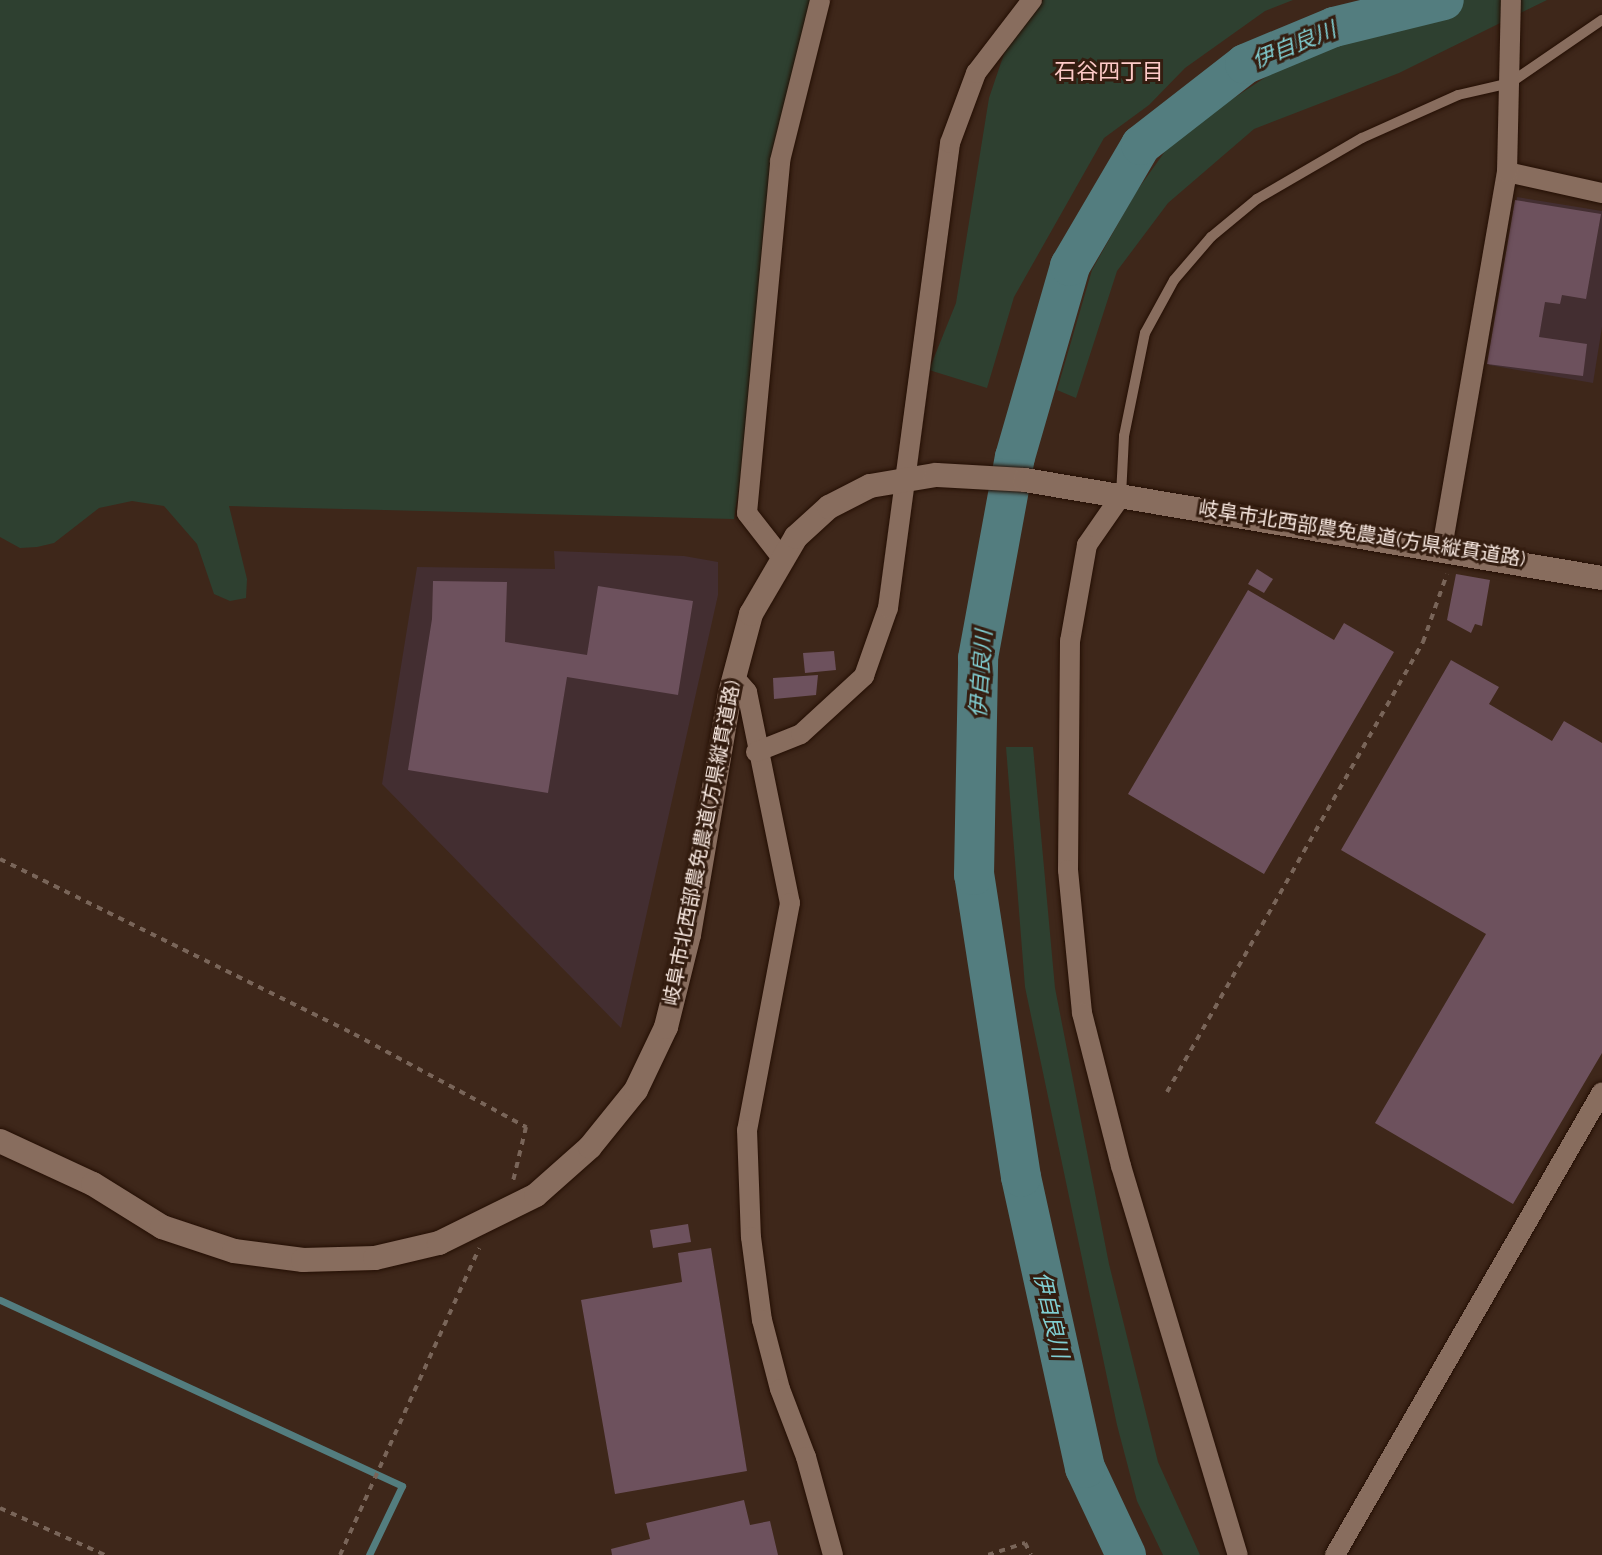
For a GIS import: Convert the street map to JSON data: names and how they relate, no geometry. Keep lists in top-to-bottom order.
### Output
{
  "streets": {
    "street": ["岐阜市北西部農免農道(方県縦貫道路)"]
  },
  "districts": ["石谷四丁目"],
  "water": ["伊自良川"]
}
